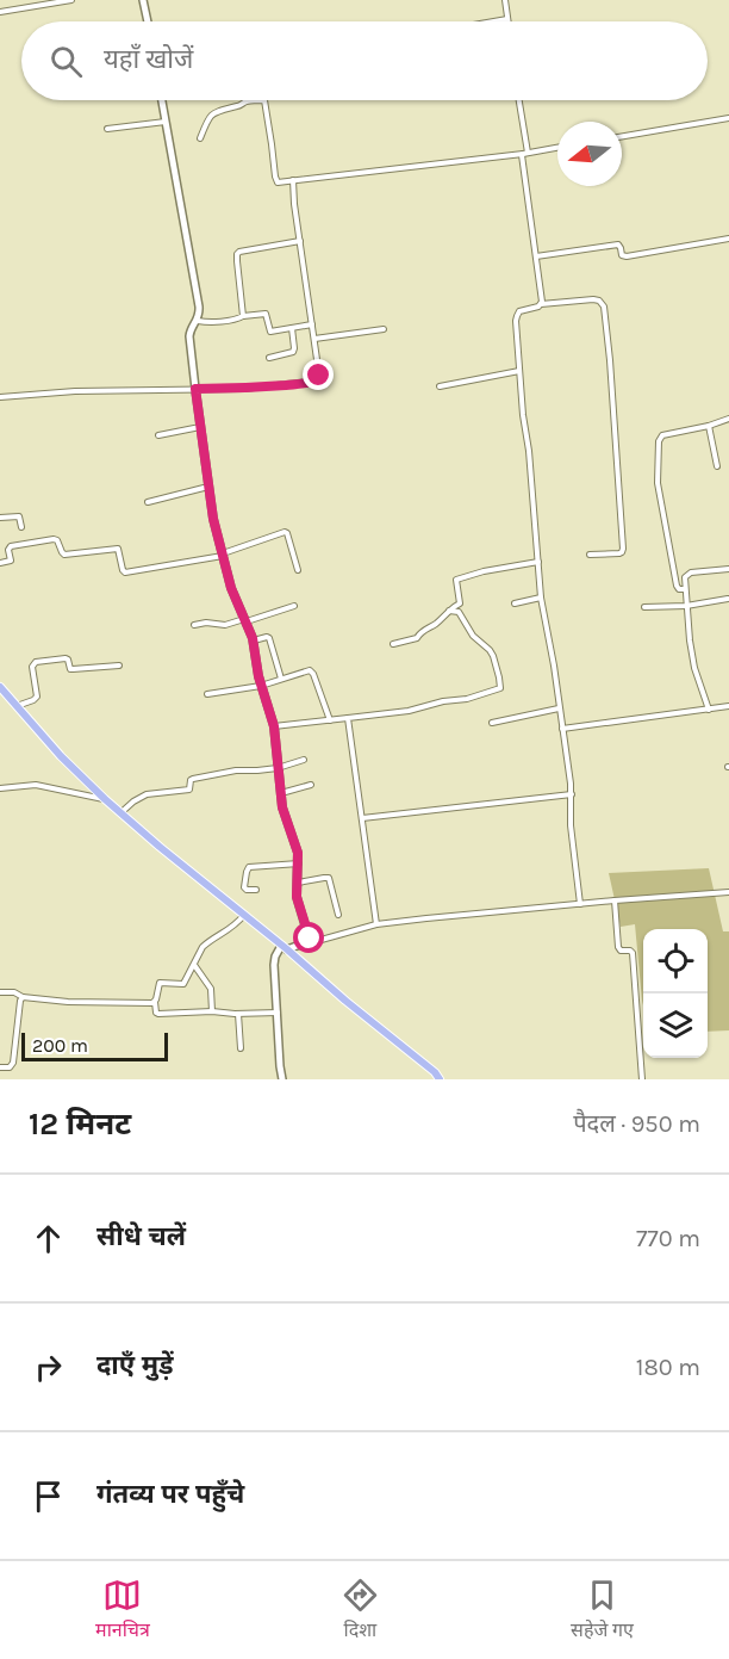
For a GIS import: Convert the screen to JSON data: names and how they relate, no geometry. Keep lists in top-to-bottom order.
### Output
{
  "scale_bar": "200 m",
  "north": "left",
  "page": {
    "search": "यहाँ खोजें",
    "scale": "200 m",
    "heading": ["12 मिनट", "पैदल · 950 m"],
    "list": [
      ["सीधे चलें", "770 m"],
      ["दाएँ मुड़ें", "180 m"],
      "गंतव्य पर पहुँचे"
    ],
    "nav": ["मानचित्र", "दिशा", "सहेजे गए"]
  }
}
